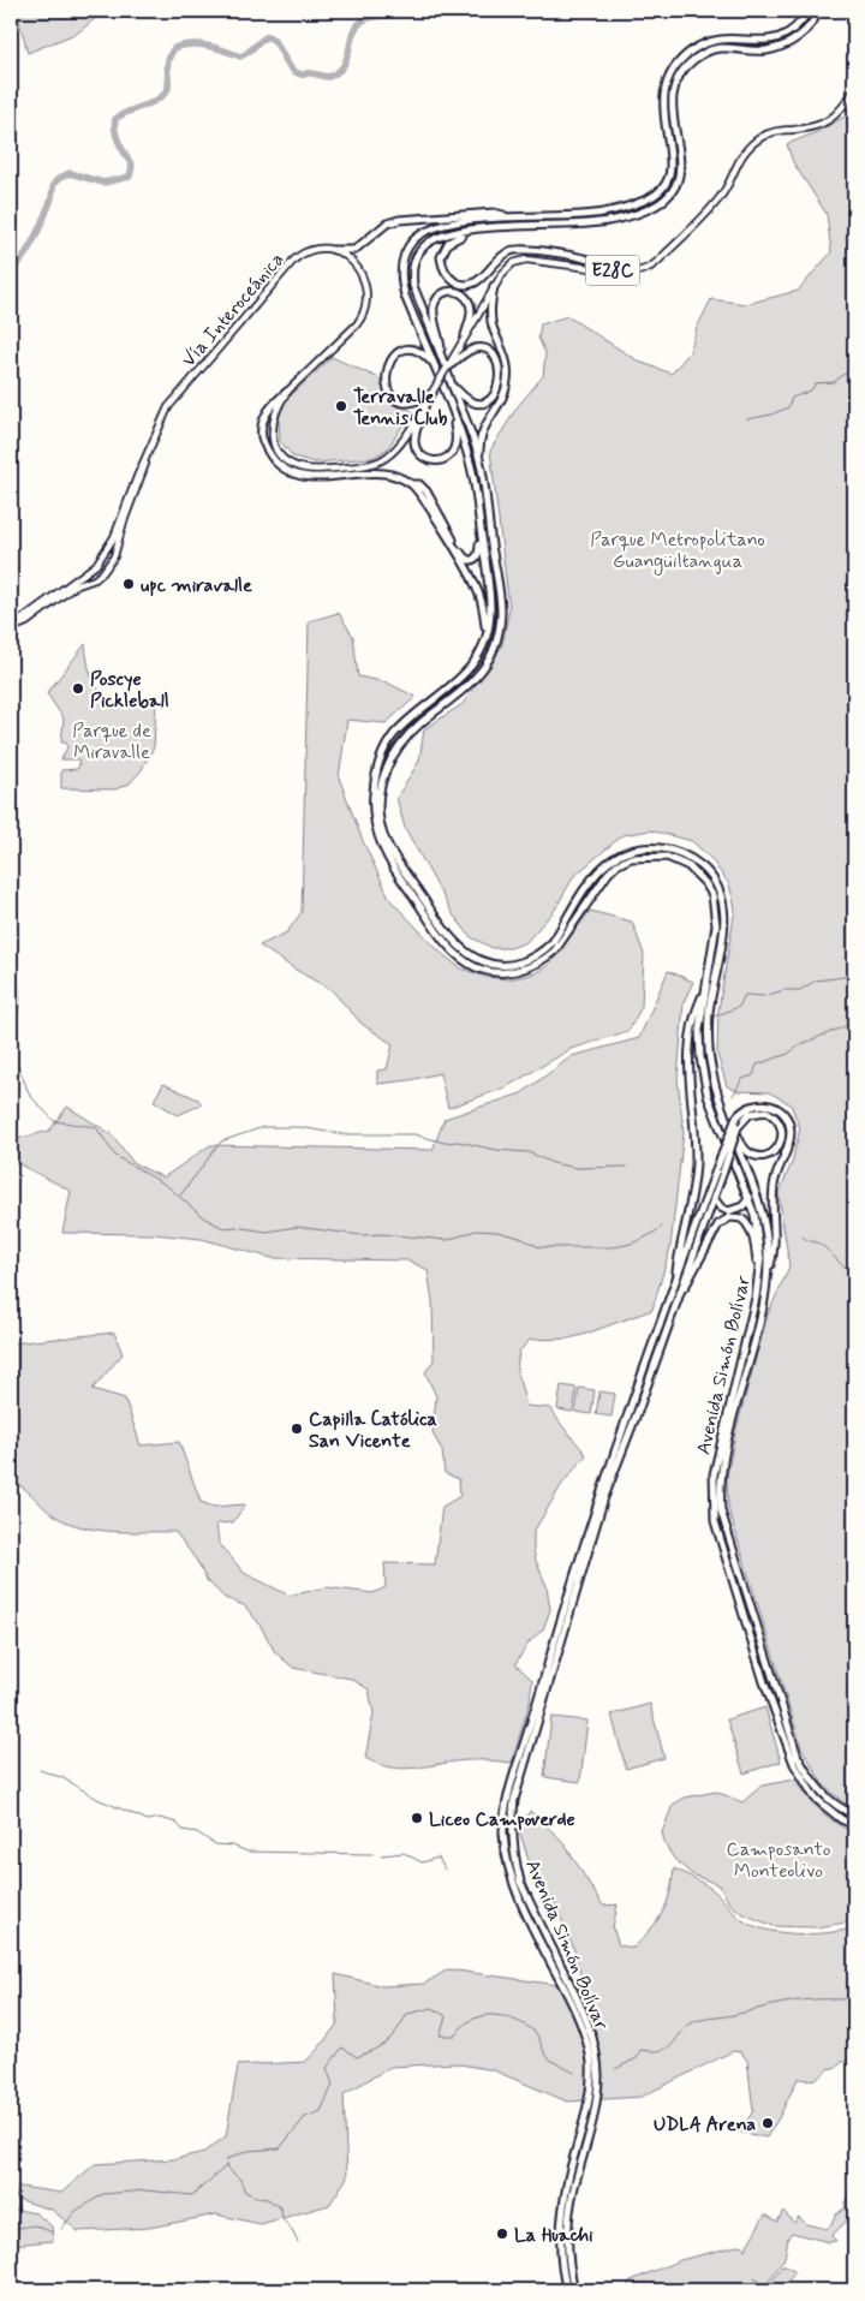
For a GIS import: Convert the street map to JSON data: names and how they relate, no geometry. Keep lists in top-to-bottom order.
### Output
{
  "streets": {
    "highway": ["Avenida Simón Bolívar"],
    "main road": ["E28C", "Vía Interoceánica"]
  },
  "crossings": [
    ["E28C", "Vía Interoceánica"]
  ],
  "parks": ["Parque Metropolitano Guangüiltangua", "Parque de Miravalle", "Camposanto Monteolivo"],
  "places": [
    "Terravalle Tennis Club",
    "upc miravalle",
    "Poscye Pickleball",
    "Capilla Católica San Vicente",
    "Liceo Campoverde",
    "UDLA Arena",
    "La Huachi"
  ]
}
